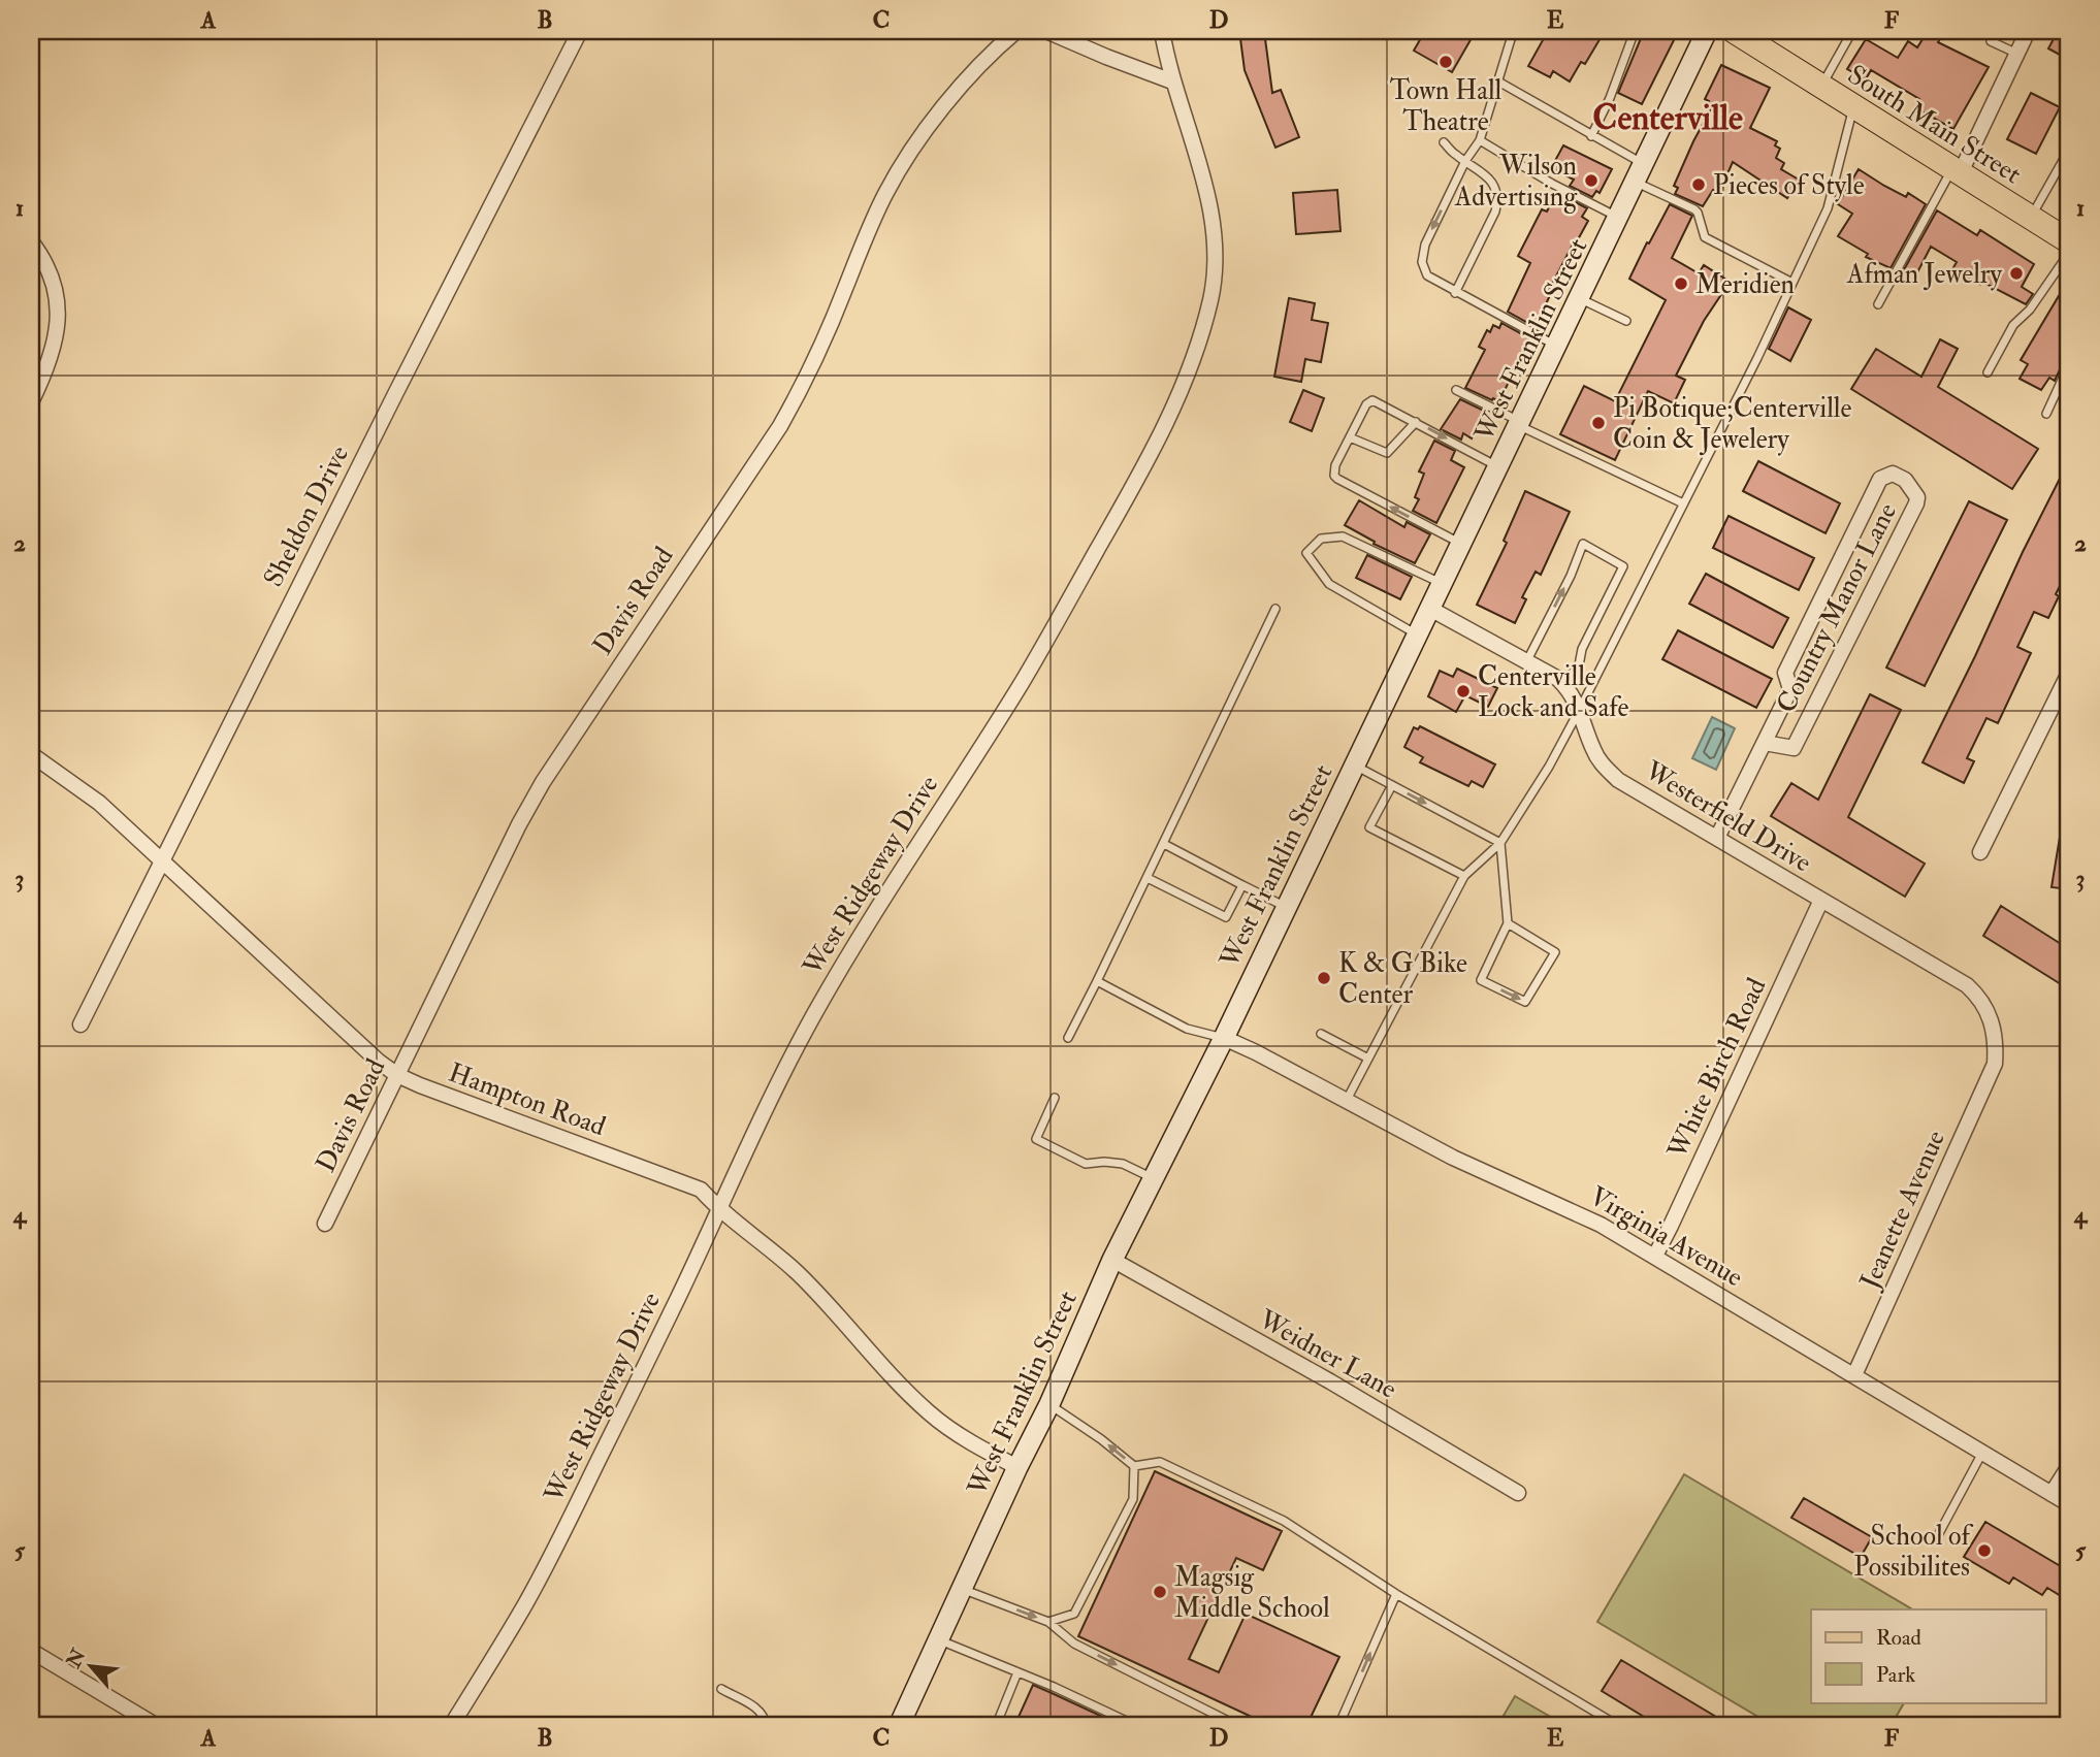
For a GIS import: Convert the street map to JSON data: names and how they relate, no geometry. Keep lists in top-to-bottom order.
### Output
{
  "streets": {
    "main road": ["South Main Street", "West Franklin Street"],
    "street": [
      "Sheldon Drive",
      "Davis Road",
      "Country Manor Lane",
      "Westerfield Drive",
      "West Ridgeway Drive",
      "White Birch Road",
      "Hampton Road",
      "Jeanette Avenue",
      "Virginia Avenue",
      "Weidner Lane"
    ]
  },
  "crossings": [
    ["West Franklin Street", "Westerfield Drive"],
    ["West Franklin Street", "Hampton Road"],
    ["West Franklin Street", "Virginia Avenue"],
    ["West Franklin Street", "Weidner Lane"],
    ["Sheldon Drive", "Hampton Road"],
    ["Davis Road", "Hampton Road"],
    ["Country Manor Lane", "Westerfield Drive"],
    ["Westerfield Drive", "White Birch Road"],
    ["Westerfield Drive", "Jeanette Avenue"],
    ["West Ridgeway Drive", "Hampton Road"],
    ["White Birch Road", "Virginia Avenue"],
    ["Jeanette Avenue", "Virginia Avenue"]
  ],
  "districts": ["Centerville"],
  "places": [
    "Town Hall Theatre",
    "Wilson Advertising",
    "Pieces of Style",
    "Afman Jewelry",
    "Meridien",
    "Pi Botique;Centerville Coin & Jewelery",
    "Centerville Lock and Safe",
    "K & G Bike Center",
    "School of Possibilites",
    "Magsig Middle School"
  ],
  "legend": ["Road", "Park"],
  "north": "top left",
  "grid": {
    "columns": [
      "A",
      "B",
      "C",
      "D",
      "E",
      "F"
    ],
    "rows": [
      "1",
      "2",
      "3",
      "4",
      "5"
    ]
  }
}
